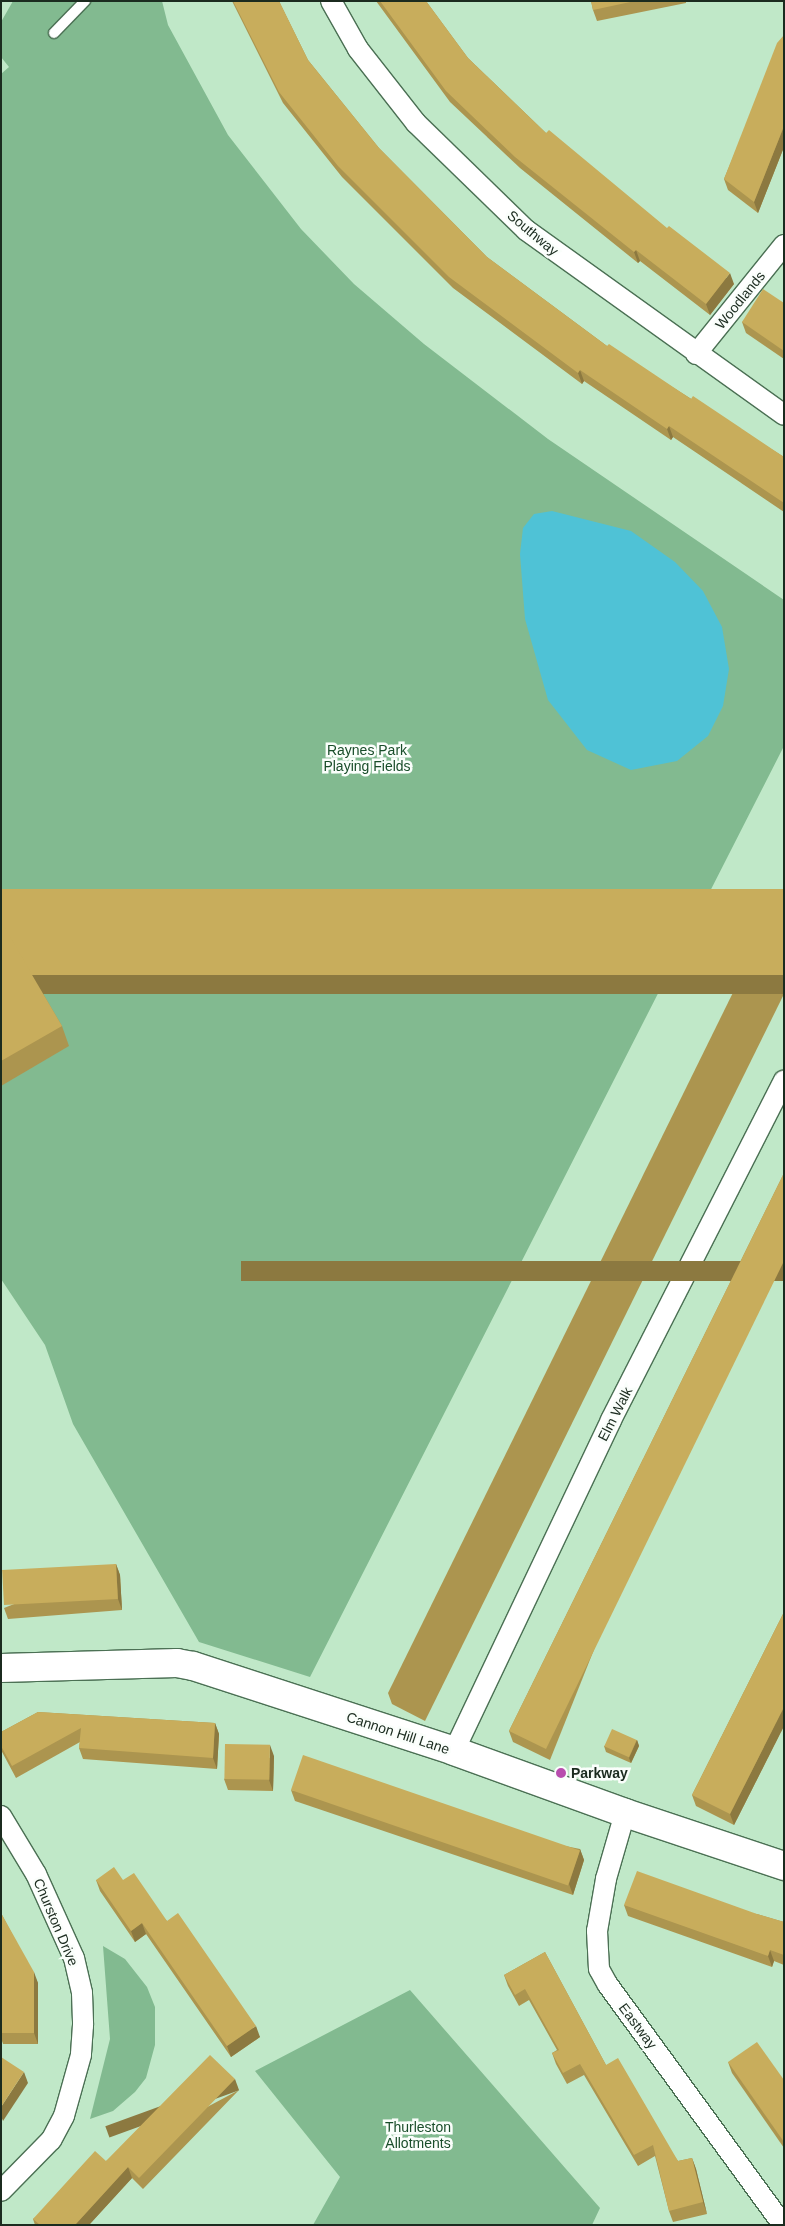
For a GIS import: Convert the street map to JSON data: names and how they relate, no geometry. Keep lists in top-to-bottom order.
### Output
{
  "streets": {
    "street": [
      "Southway",
      "Woodlands",
      "Elm Walk",
      "Cannon Hill Lane",
      "Churston Drive",
      "Eastway"
    ]
  },
  "crossings": [
    ["Southway", "Woodlands"],
    ["Elm Walk", "Cannon Hill Lane"],
    ["Cannon Hill Lane", "Eastway"]
  ],
  "parks": ["Raynes Park Playing Fields", "Thurleston Allotments"],
  "places": ["Parkway"]
}
